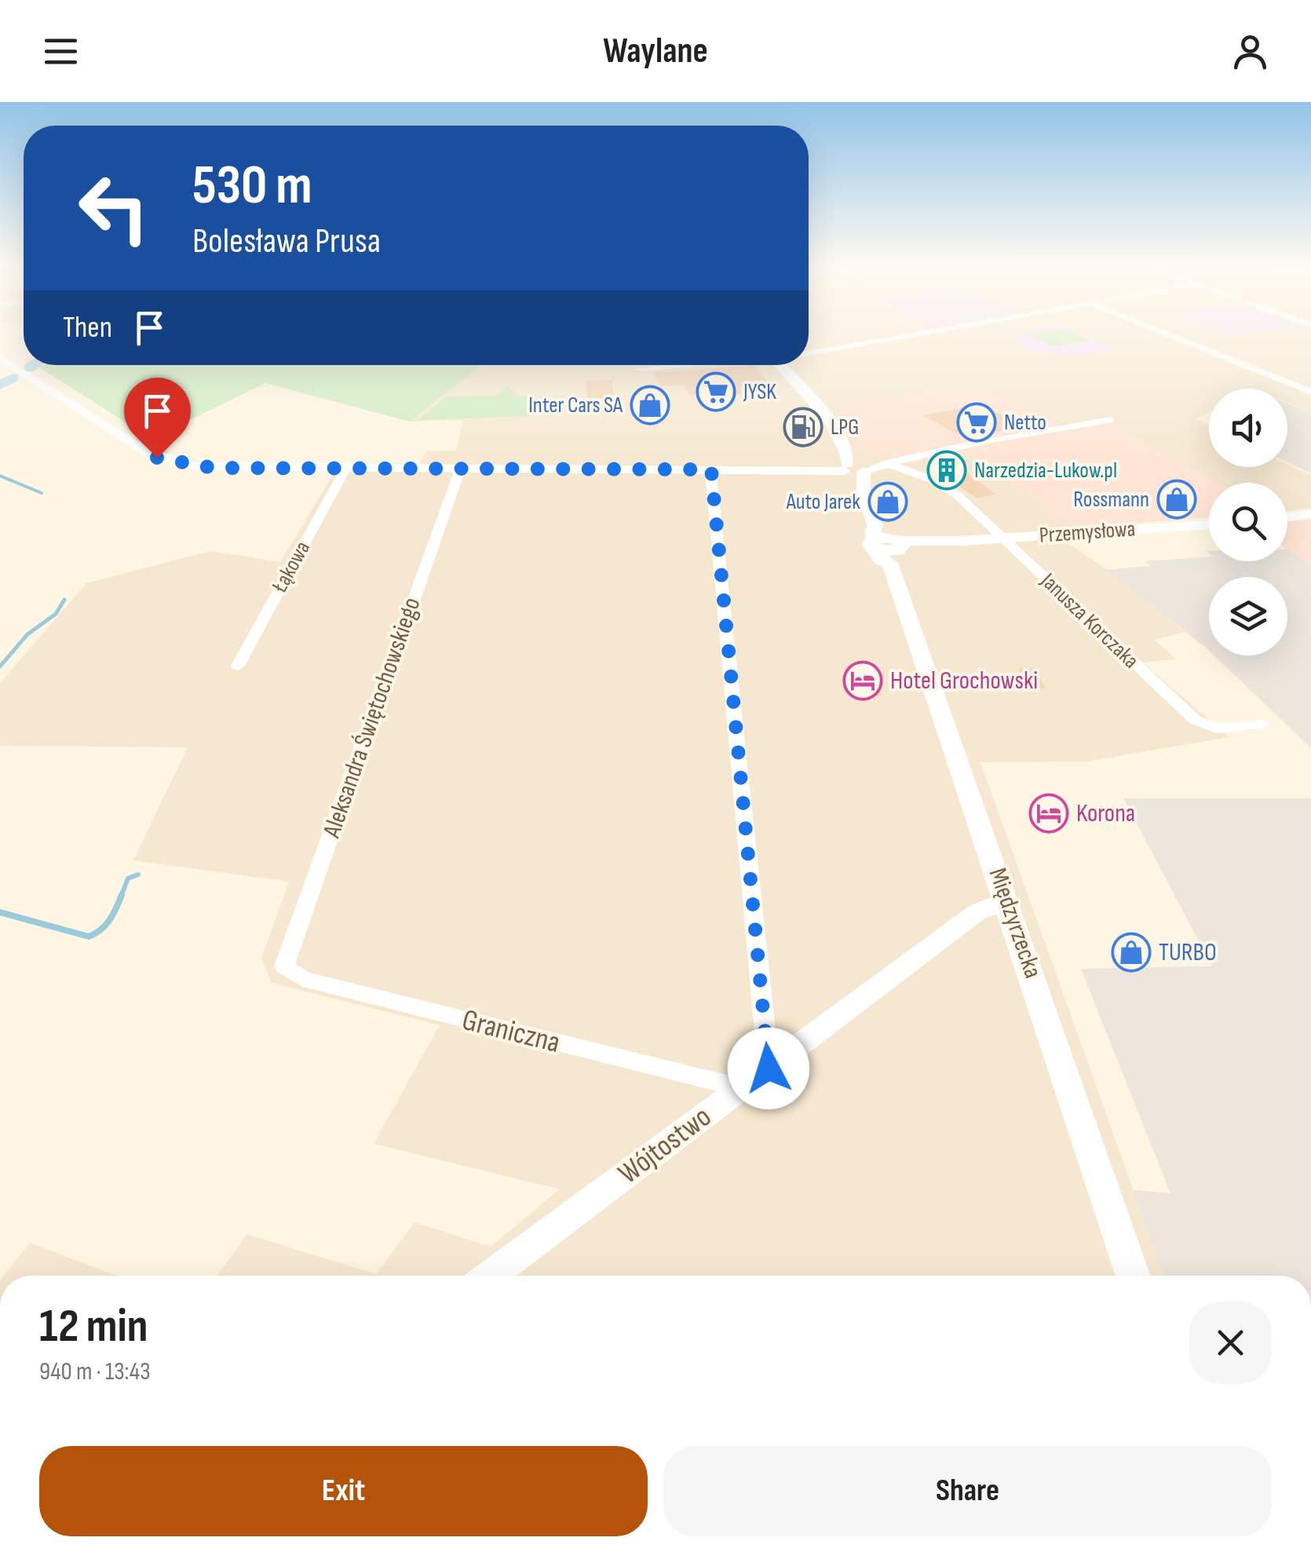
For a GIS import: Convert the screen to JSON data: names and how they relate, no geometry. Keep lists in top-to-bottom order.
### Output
{
  "streets": {
    "main road": ["Międzyrzecka"],
    "street": [
      "Przemysłowa",
      "Łąkowa",
      "Janusza Korczaka",
      "Aleksandra Świętochowskiego",
      "Graniczna",
      "Wójtostwo"
    ]
  },
  "crossings": [
    ["Przemysłowa", "Janusza Korczaka"],
    ["Przemysłowa", "Międzyrzecka"],
    ["Aleksandra Świętochowskiego", "Graniczna"],
    ["Międzyrzecka", "Wójtostwo"],
    ["Graniczna", "Wójtostwo"]
  ],
  "places": {
    "supermarket": ["JYSK", "Netto"],
    "shop": [
      "Inter Cars SA",
      "Rossmann",
      "Auto Jarek",
      "TURBO"
    ],
    "fuel station": ["LPG"],
    "building": ["Narzedzia-Lukow.pl"],
    "hotel": ["Hotel Grochowski", "Korona"]
  },
  "page": {
    "header": "Waylane",
    "turn": ["530 m", "Bolesława Prusa"],
    "then": "Then",
    "heading": ["12 min", "940 m · 13:43"],
    "buttons": ["Exit", "Share"]
  }
}
